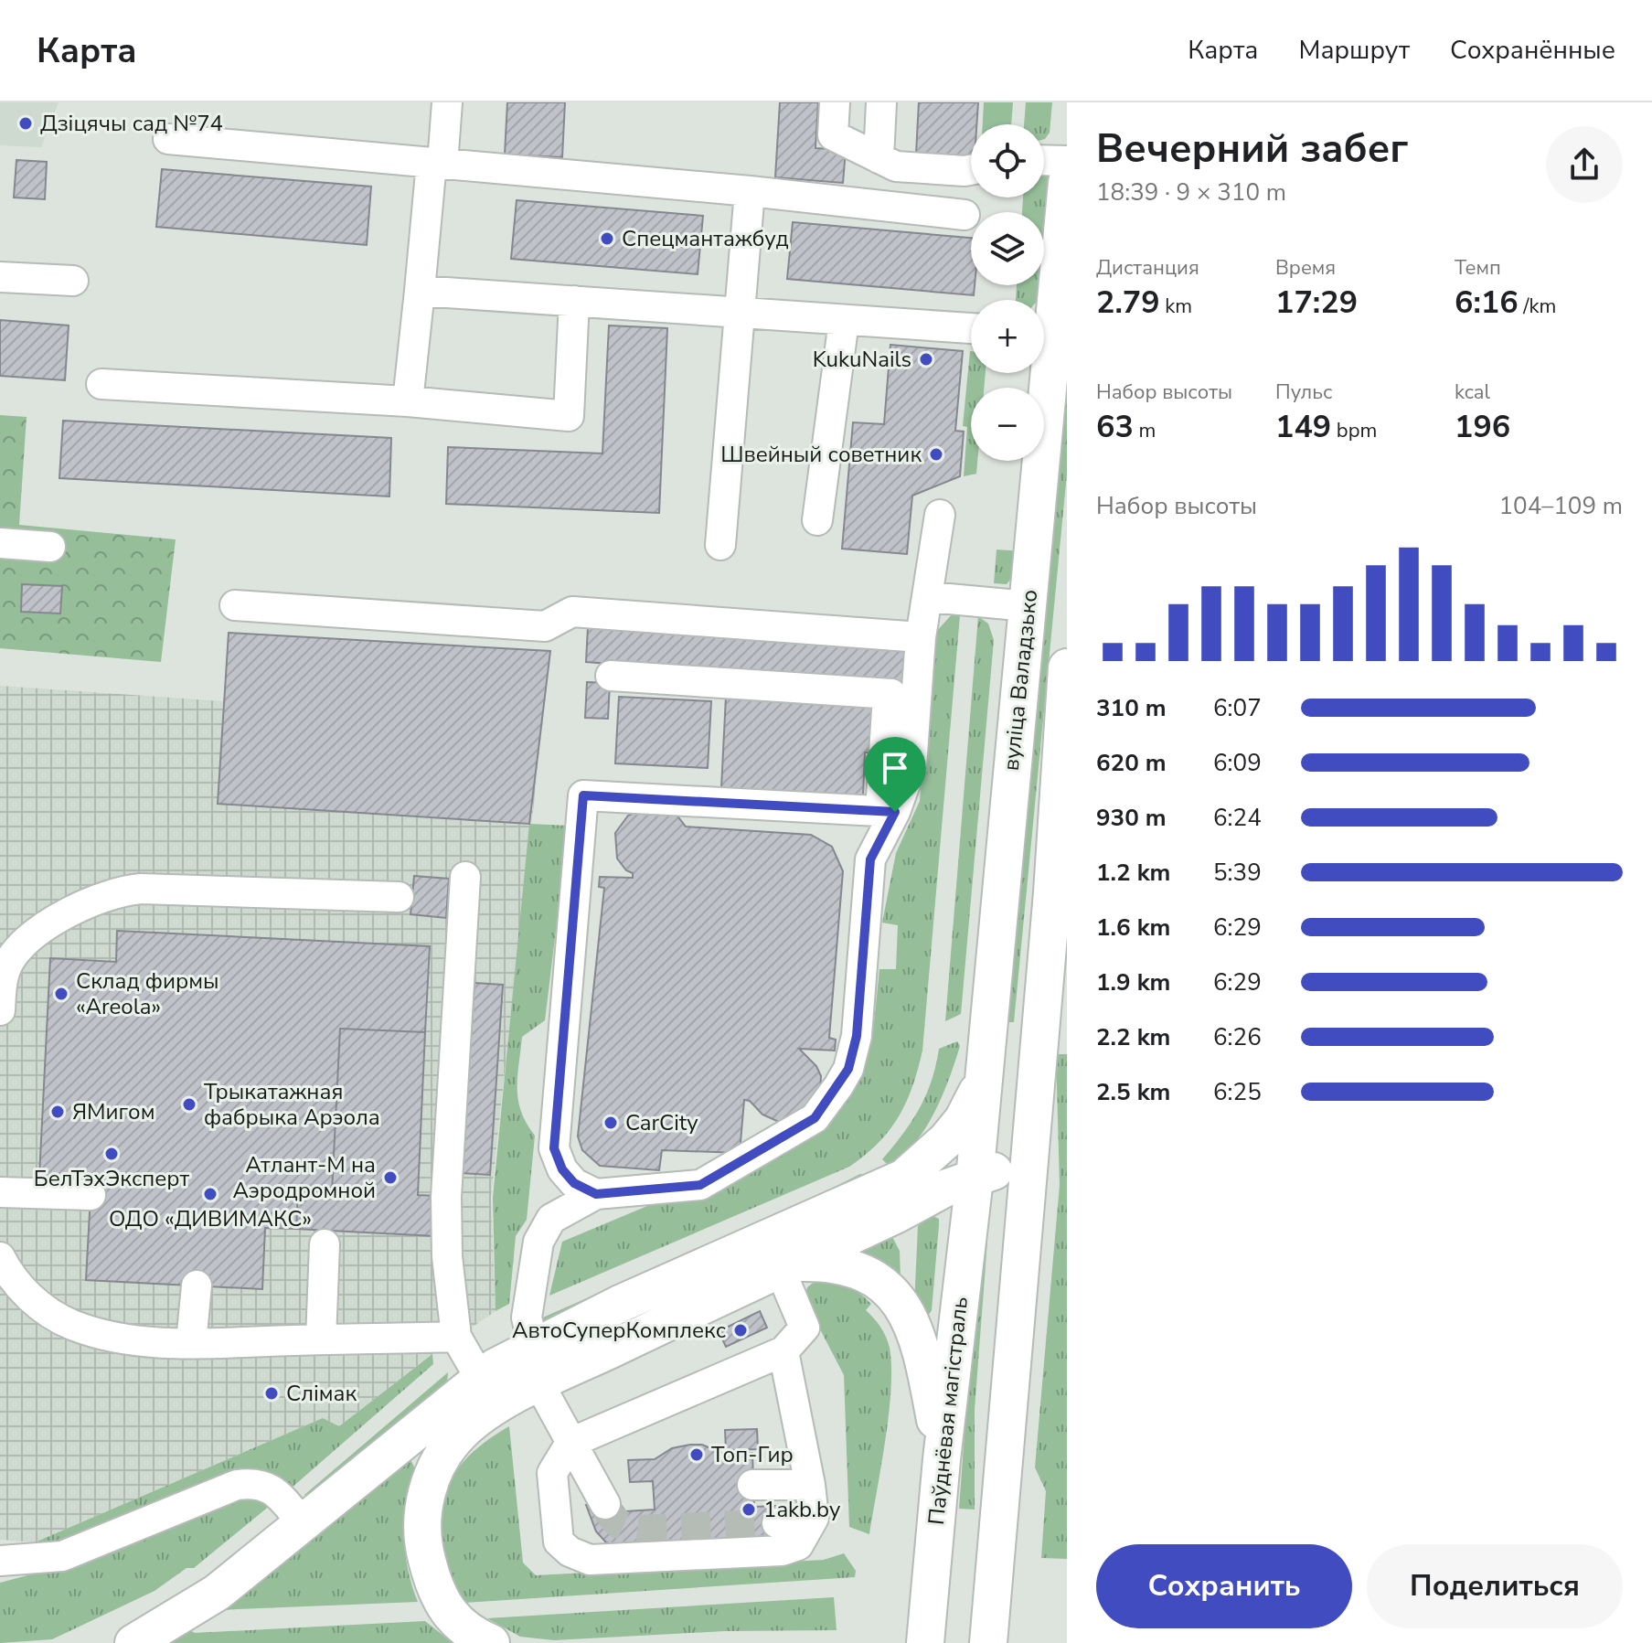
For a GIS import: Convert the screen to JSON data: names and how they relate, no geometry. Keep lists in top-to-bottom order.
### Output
{
  "streets": {
    "main road": ["вуліца Валадзько", "Паўднёвая магістраль"]
  },
  "crossings": [
    ["вуліца Валадзько", "Паўднёвая магістраль"]
  ],
  "places": [
    "Дзіцячы сад №74",
    "Спецмантажбуд",
    "KukuNails",
    "Швейный советник",
    "Склад фирмы «Areola»",
    "Трыкатажная фабрыка Арэола",
    "ЯМигом",
    "CarCity",
    "БелТэхЭксперт",
    "Атлант-М на Аэродромной",
    "ОДО «ДИВИМАКС»",
    "АвтоСуперКомплекс",
    "Слімак",
    "Топ-Гир",
    "1akb.by"
  ],
  "page": {
    "header": "Карта",
    "nav": ["Карта", "Маршрут", "Сохранённые"],
    "heading": ["Вечерний забег", "18:39 · 9 × 310 m"],
    "map_buttons": ["+", "−"],
    "stats": [
      ["Дистанция", "2.79 km"],
      ["Время", "17:29"],
      ["Темп", "6:16 /km"],
      ["Набор высоты", "63 m"],
      ["Пульс", "149 bpm"],
      ["kcal", "196"]
    ],
    "chart": ["Набор высоты", "104–109 m"],
    "list": [
      {
        "name": "310 m",
        "note": "6:07"
      },
      {
        "name": "620 m",
        "note": "6:09"
      },
      {
        "name": "930 m",
        "note": "6:24"
      },
      {
        "name": "1.2 km",
        "note": "5:39"
      },
      {
        "name": "1.6 km",
        "note": "6:29"
      },
      {
        "name": "1.9 km",
        "note": "6:29"
      },
      {
        "name": "2.2 km",
        "note": "6:26"
      },
      {
        "name": "2.5 km",
        "note": "6:25"
      }
    ],
    "buttons": ["Сохранить", "Поделиться"]
  }
}
